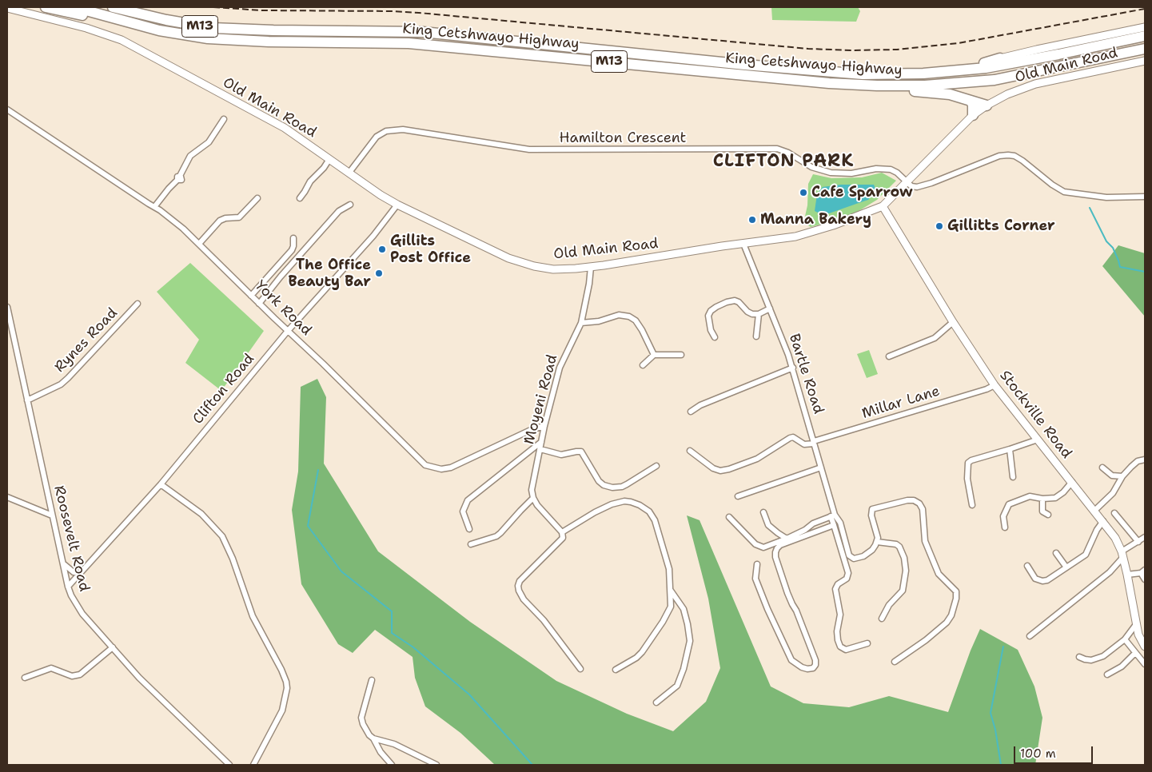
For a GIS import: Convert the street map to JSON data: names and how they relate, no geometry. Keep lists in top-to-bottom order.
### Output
{
  "streets": {
    "highway": ["M13", "King Cetshwayo Highway"],
    "street": [
      "Old Main Road",
      "Hamilton Crescent",
      "York Road",
      "Rynes Road",
      "Bartle Road",
      "Clifton Road",
      "Moyeni Road",
      "Millar Lane",
      "Stockville Road",
      "Roosevelt Road"
    ]
  },
  "crossings": [
    ["Old Main Road", "Hamilton Crescent"],
    ["Old Main Road", "Bartle Road"],
    ["Old Main Road", "Clifton Road"],
    ["Old Main Road", "Moyeni Road"],
    ["Old Main Road", "Stockville Road"],
    ["York Road", "Clifton Road"],
    ["York Road", "Moyeni Road"],
    ["Rynes Road", "Roosevelt Road"],
    ["Bartle Road", "Millar Lane"],
    ["Clifton Road", "Roosevelt Road"],
    ["Millar Lane", "Stockville Road"]
  ],
  "districts": ["CLIFTON PARK"],
  "places": [
    "Cafe Sparrow",
    "Manna Bakery",
    "Gillitts Corner",
    "Gillits Post Office",
    "The Office Beauty Bar"
  ],
  "scale_bar": "100 m"
}
